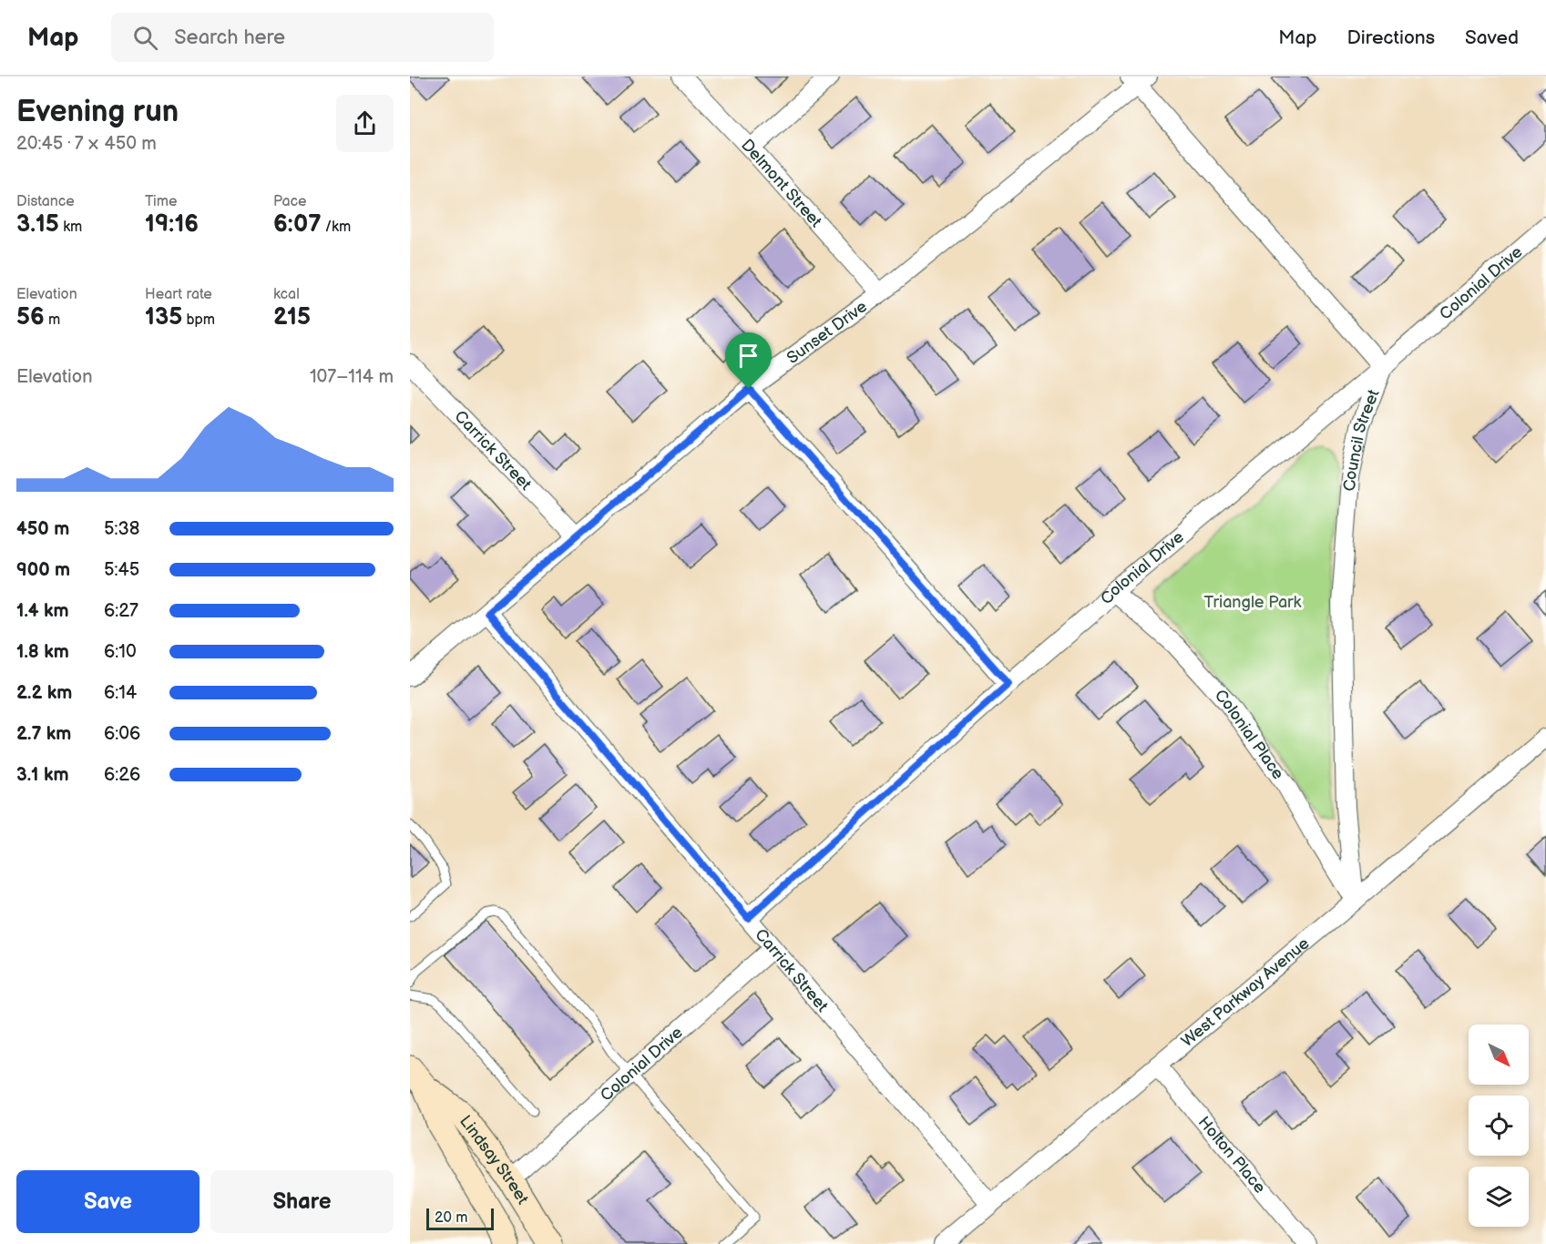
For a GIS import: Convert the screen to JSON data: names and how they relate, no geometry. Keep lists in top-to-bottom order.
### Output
{
  "streets": {
    "main road": ["Lindsay Street"],
    "street": [
      "Delmont Street",
      "Colonial Drive",
      "Sunset Drive",
      "Council Street",
      "Carrick Street",
      "Colonial Place",
      "West Parkway Avenue",
      "Holton Place"
    ]
  },
  "crossings": [
    ["Delmont Street", "Sunset Drive"],
    ["Colonial Drive", "Council Street"],
    ["Colonial Drive", "Carrick Street"],
    ["Colonial Drive", "Colonial Place"],
    ["Colonial Drive", "Lindsay Street"],
    ["Sunset Drive", "Council Street"],
    ["Sunset Drive", "Carrick Street"],
    ["Council Street", "Colonial Place"],
    ["Council Street", "West Parkway Avenue"],
    ["Carrick Street", "West Parkway Avenue"],
    ["Colonial Place", "West Parkway Avenue"],
    ["West Parkway Avenue", "Holton Place"]
  ],
  "parks": ["Triangle Park"],
  "scale_bar": "20 m",
  "north": "bottom right",
  "page": {
    "header": "Map",
    "search": "Search here",
    "nav": ["Map", "Directions", "Saved"],
    "heading": ["Evening run", "20:45 · 7 × 450 m"],
    "stats": [
      ["Distance", "3.15 km"],
      ["Time", "19:16"],
      ["Pace", "6:07 /km"],
      ["Elevation", "56 m"],
      ["Heart rate", "135 bpm"],
      ["kcal", "215"]
    ],
    "chart": ["Elevation", "107–114 m"],
    "list": [
      {
        "name": "450 m",
        "note": "5:38"
      },
      {
        "name": "900 m",
        "note": "5:45"
      },
      {
        "name": "1.4 km",
        "note": "6:27"
      },
      {
        "name": "1.8 km",
        "note": "6:10"
      },
      {
        "name": "2.2 km",
        "note": "6:14"
      },
      {
        "name": "2.7 km",
        "note": "6:06"
      },
      {
        "name": "3.1 km",
        "note": "6:26"
      }
    ],
    "buttons": ["Save", "Share"],
    "scale": "20 m"
  }
}
